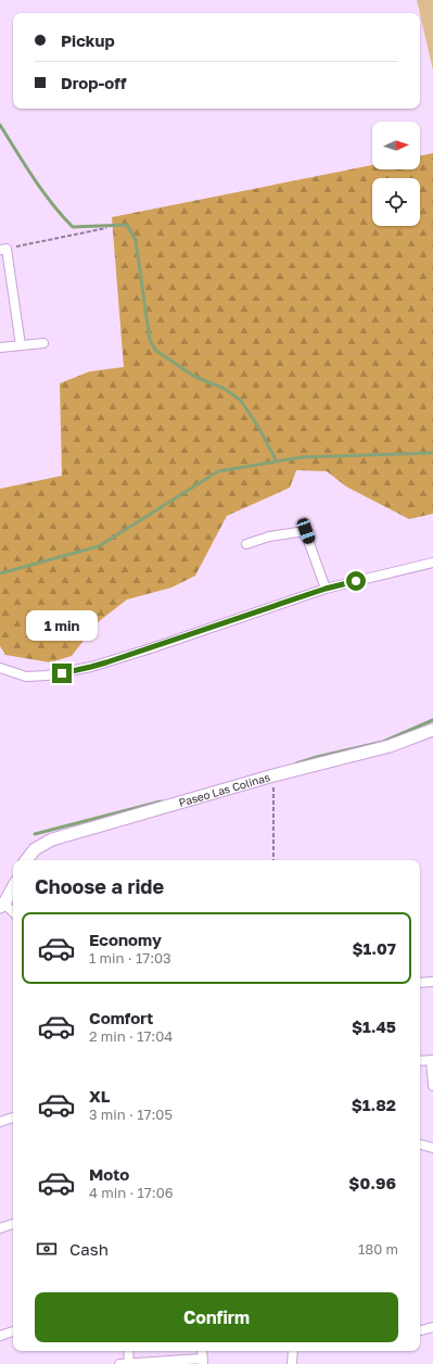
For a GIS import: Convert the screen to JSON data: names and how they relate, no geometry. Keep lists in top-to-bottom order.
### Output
{
  "streets": {
    "street": ["Paseo Las Colinas"]
  },
  "north": "right",
  "page": {
    "banner": ["Pickup", "Drop-off"],
    "bubble": "1 min",
    "heading": "Choose a ride",
    "list": [
      {
        "name": "Economy",
        "note": "1 min · 17:03",
        "value": "$1.07"
      },
      {
        "name": "Comfort",
        "note": "2 min · 17:04",
        "value": "$1.45"
      },
      {
        "name": "XL",
        "note": "3 min · 17:05",
        "value": "$1.82"
      },
      {
        "name": "Moto",
        "note": "4 min · 17:06",
        "value": "$0.96"
      }
    ],
    "pay": ["Cash", "180 m"],
    "buttons": "Confirm"
  }
}
